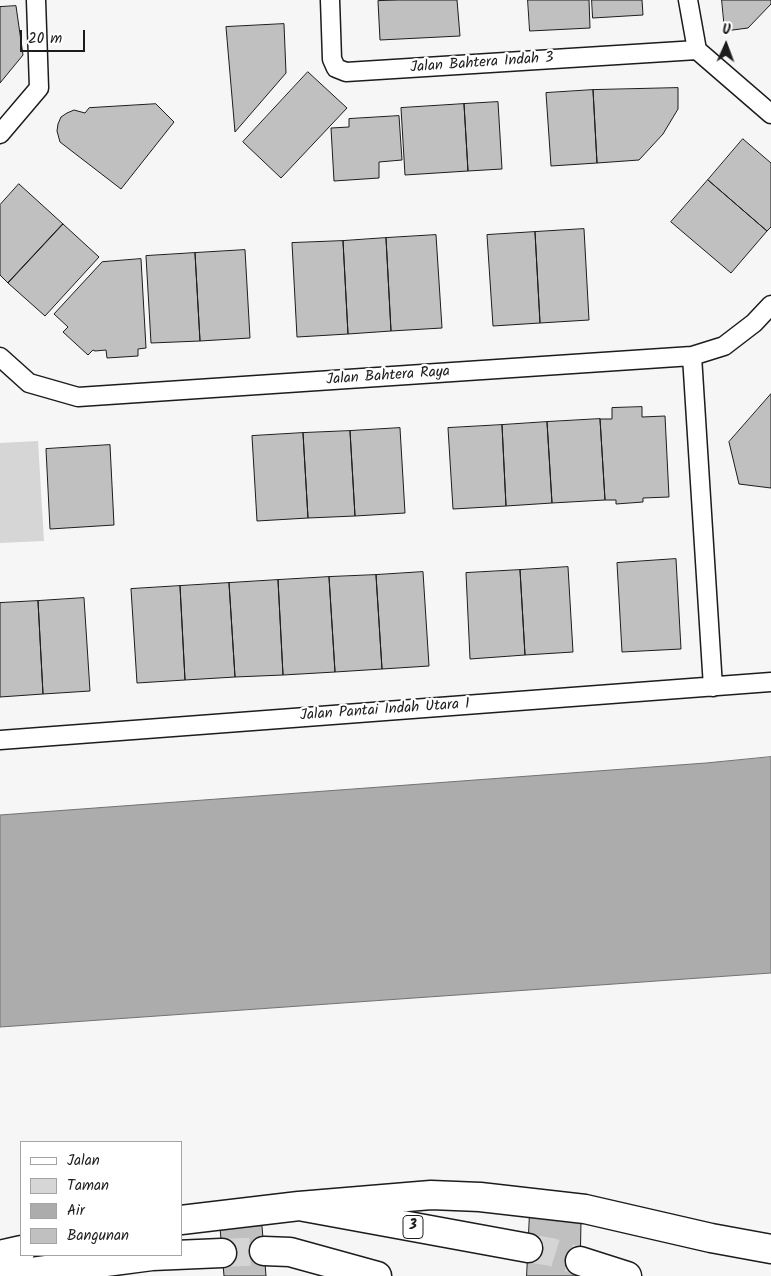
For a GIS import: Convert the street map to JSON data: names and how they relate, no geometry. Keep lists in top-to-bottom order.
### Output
{
  "streets": {
    "highway": ["3"],
    "street": ["Jalan Bahtera Indah 3", "Jalan Bahtera Raya", "Jalan Pantai Indah Utara 1"]
  },
  "legend": [
    "Jalan",
    "Taman",
    "Air",
    "Bangunan"
  ],
  "scale_bar": "20 m",
  "north": "top"
}
